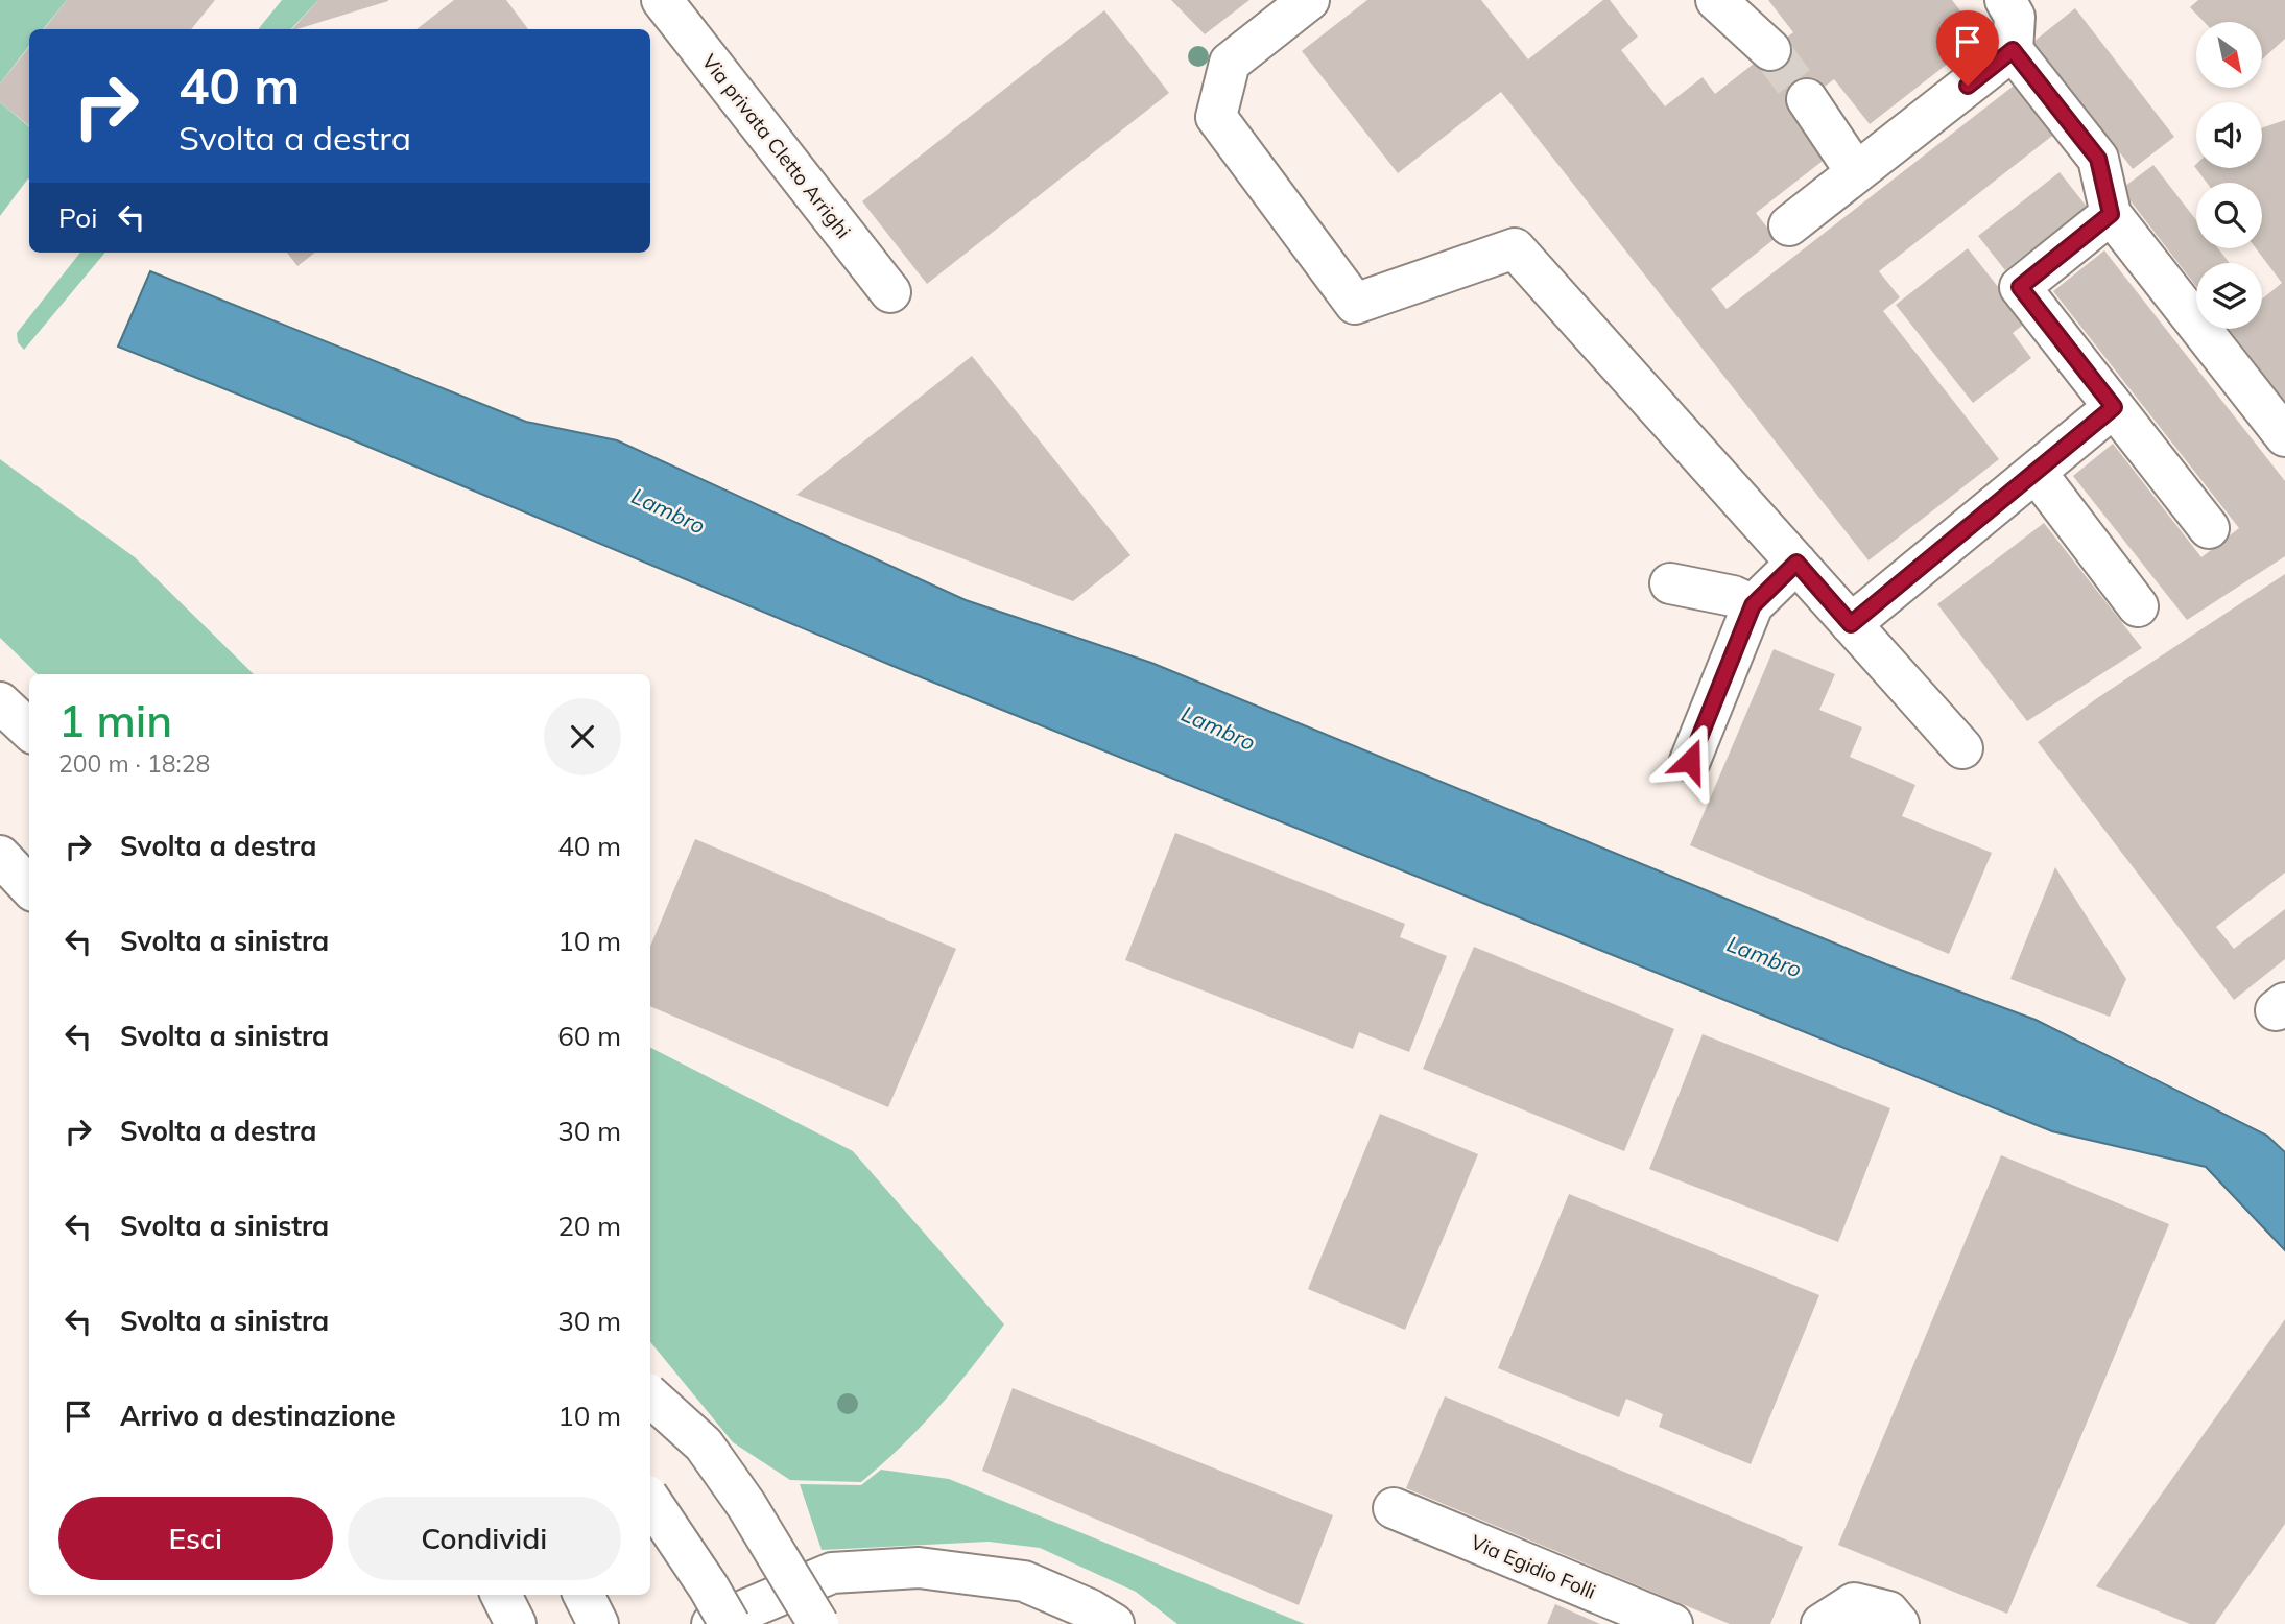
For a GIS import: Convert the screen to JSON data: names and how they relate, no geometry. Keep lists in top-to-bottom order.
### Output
{
  "streets": {
    "main road": ["Via privata Cletto Arrighi", "Via Egidio Folli"]
  },
  "water": ["Lambro"],
  "north": "bottom right",
  "page": {
    "turn": ["40 m", "Svolta a destra"],
    "then": "Poi",
    "heading": ["1 min", "200 m · 18:28"],
    "list": [
      {
        "name": "Svolta a destra",
        "value": "40 m"
      },
      {
        "name": "Svolta a sinistra",
        "value": "10 m"
      },
      {
        "name": "Svolta a sinistra",
        "value": "60 m"
      },
      {
        "name": "Svolta a destra",
        "value": "30 m"
      },
      {
        "name": "Svolta a sinistra",
        "value": "20 m"
      },
      {
        "name": "Svolta a sinistra",
        "value": "30 m"
      },
      {
        "name": "Arrivo a destinazione",
        "value": "10 m"
      }
    ],
    "buttons": ["Esci", "Condividi"]
  }
}
